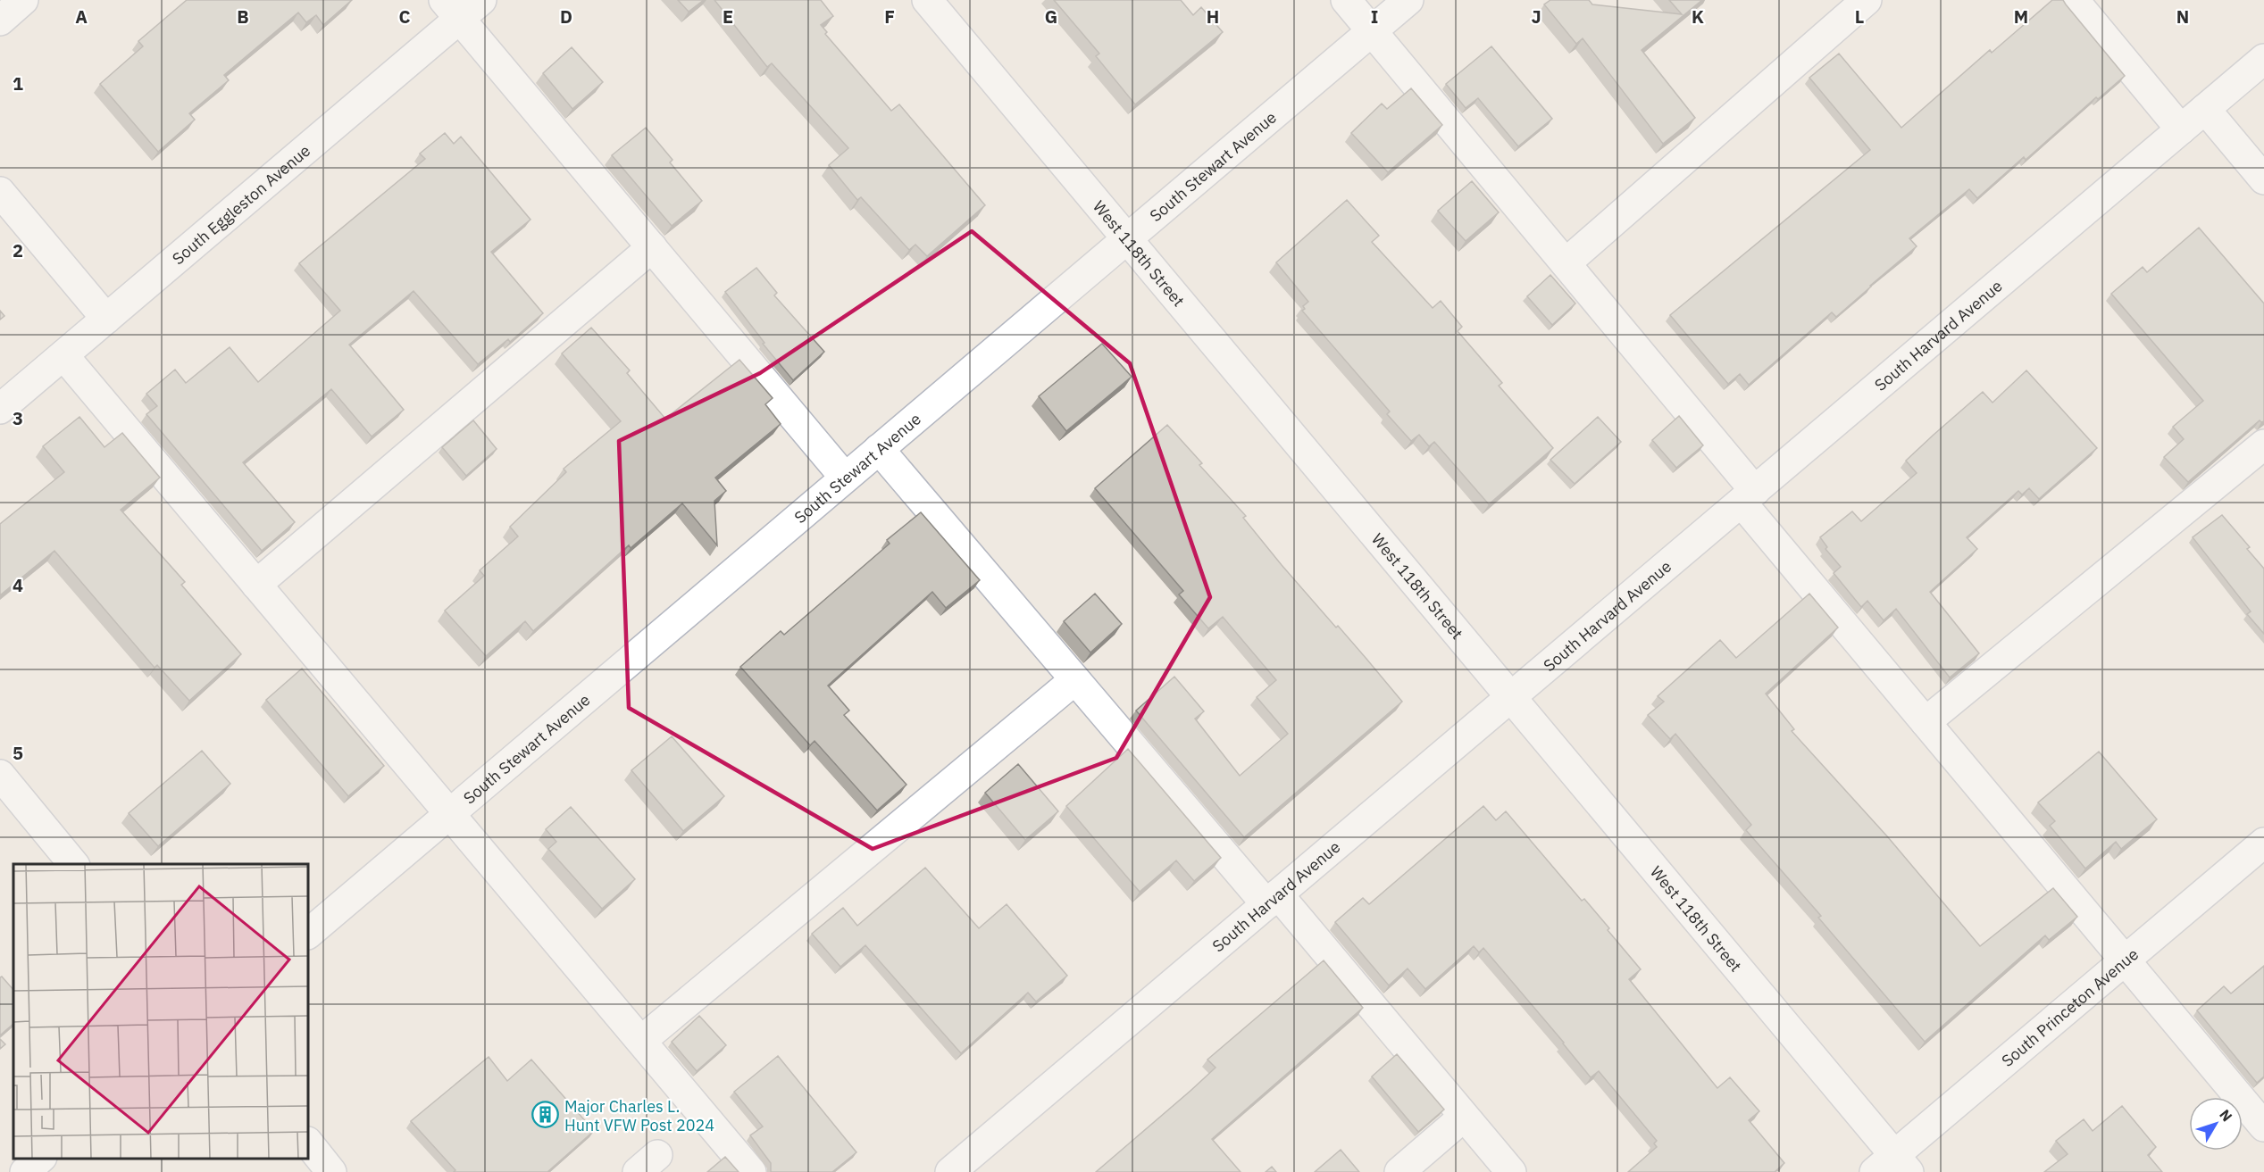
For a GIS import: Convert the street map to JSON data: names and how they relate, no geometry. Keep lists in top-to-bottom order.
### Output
{
  "streets": {
    "street": [
      "South Stewart Avenue",
      "South Eggleston Avenue",
      "West 118th Street",
      "South Harvard Avenue",
      "South Princeton Avenue"
    ]
  },
  "crossings": [
    ["South Stewart Avenue", "West 118th Street"],
    ["West 118th Street", "South Harvard Avenue"],
    ["West 118th Street", "South Princeton Avenue"]
  ],
  "places": {
    "building": ["Major Charles L. Hunt VFW Post 2024"]
  },
  "north": "top right",
  "grid": {
    "columns": [
      "A",
      "B",
      "C",
      "D",
      "E",
      "F",
      "G",
      "H",
      "I",
      "J",
      "K",
      "L",
      "M",
      "N"
    ],
    "rows": [
      "1",
      "2",
      "3",
      "4",
      "5"
    ]
  }
}
